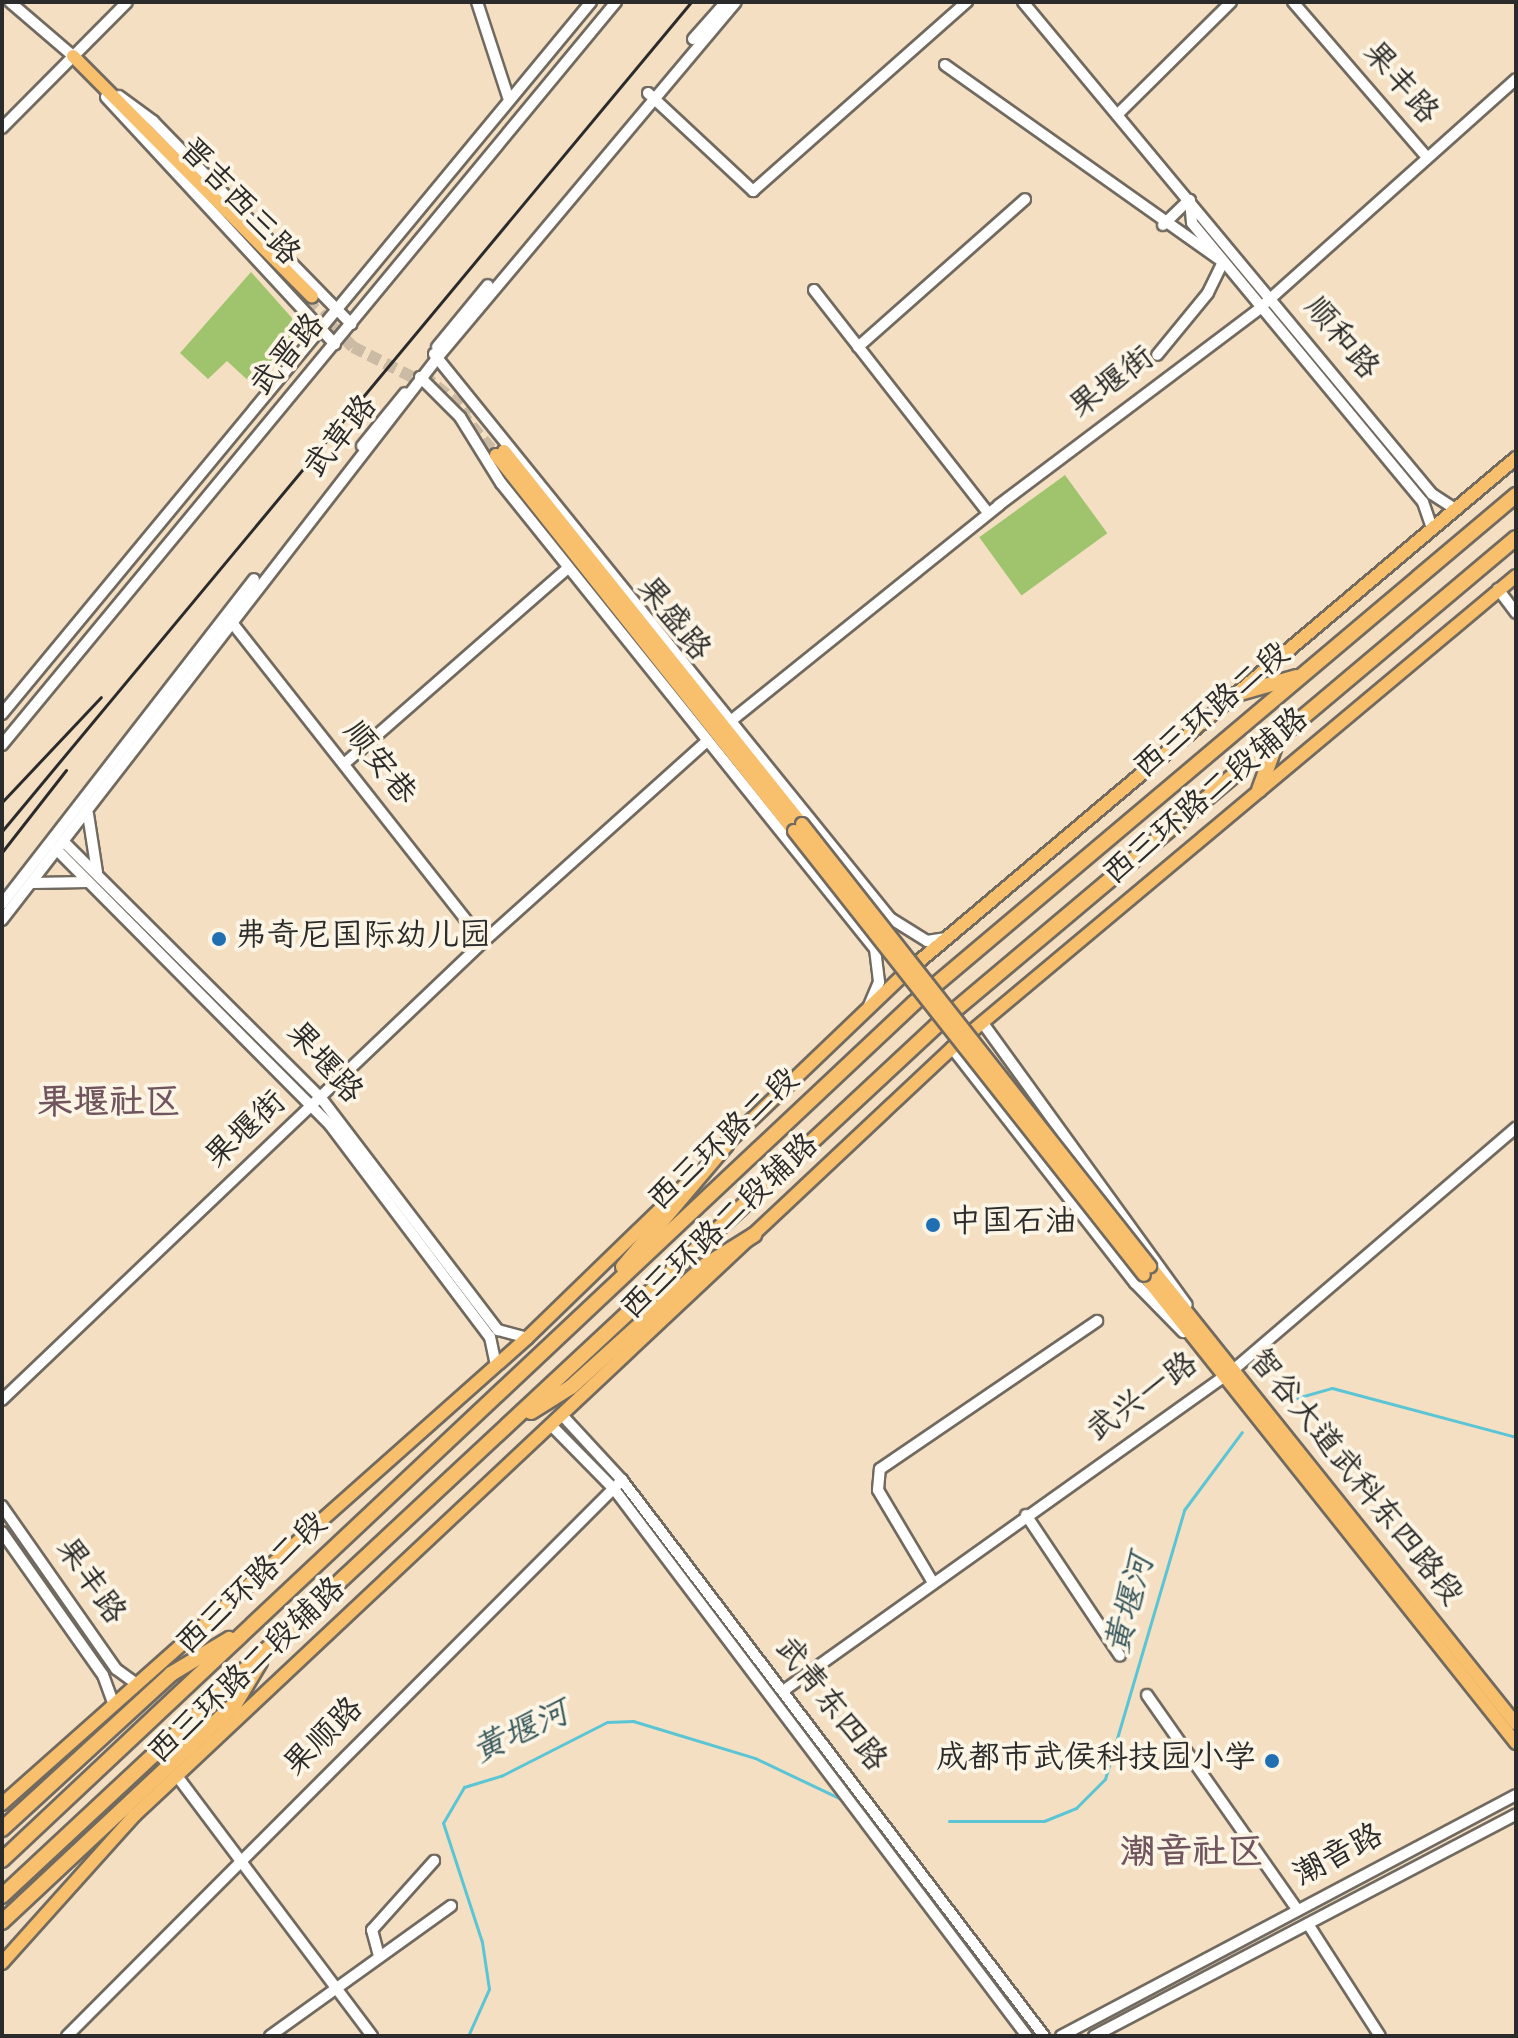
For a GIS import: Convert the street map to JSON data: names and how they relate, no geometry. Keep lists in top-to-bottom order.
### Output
{
  "streets": {
    "highway": ["西三环路二段"],
    "main road": [
      "晋吉西三路",
      "果盛路",
      "西三环路二段辅路",
      "智谷大道武科东四路段"
    ],
    "street": [
      "果丰路",
      "顺和路",
      "武晋路",
      "果堰街",
      "武草路",
      "顺安巷",
      "果堰路",
      "武兴一路",
      "武青东四路",
      "果顺路",
      "潮音路"
    ]
  },
  "crossings": [
    ["果丰路", "果堰街"],
    ["果丰路", "西三环路二段辅路"],
    ["晋吉西三路", "武晋路"],
    ["顺和路", "果堰街"],
    ["顺和路", "西三环路二段辅路"],
    ["果堰街", "顺安巷"],
    ["果堰街", "果堰路"],
    ["武草路", "顺安巷"],
    ["武草路", "果堰路"],
    ["果盛路", "智谷大道武科东四路段"],
    ["西三环路二段辅路", "果堰路"],
    ["西三环路二段辅路", "武青东四路"],
    ["武兴一路", "智谷大道武科东四路段"],
    ["武兴一路", "武青东四路"],
    ["武青东四路", "果顺路"]
  ],
  "districts": ["果堰社区", "潮音社区"],
  "water": ["黄堰河"],
  "places": ["弗奇尼国际幼儿园", "中国石油", "成都市武侯科技园小学"]
}
